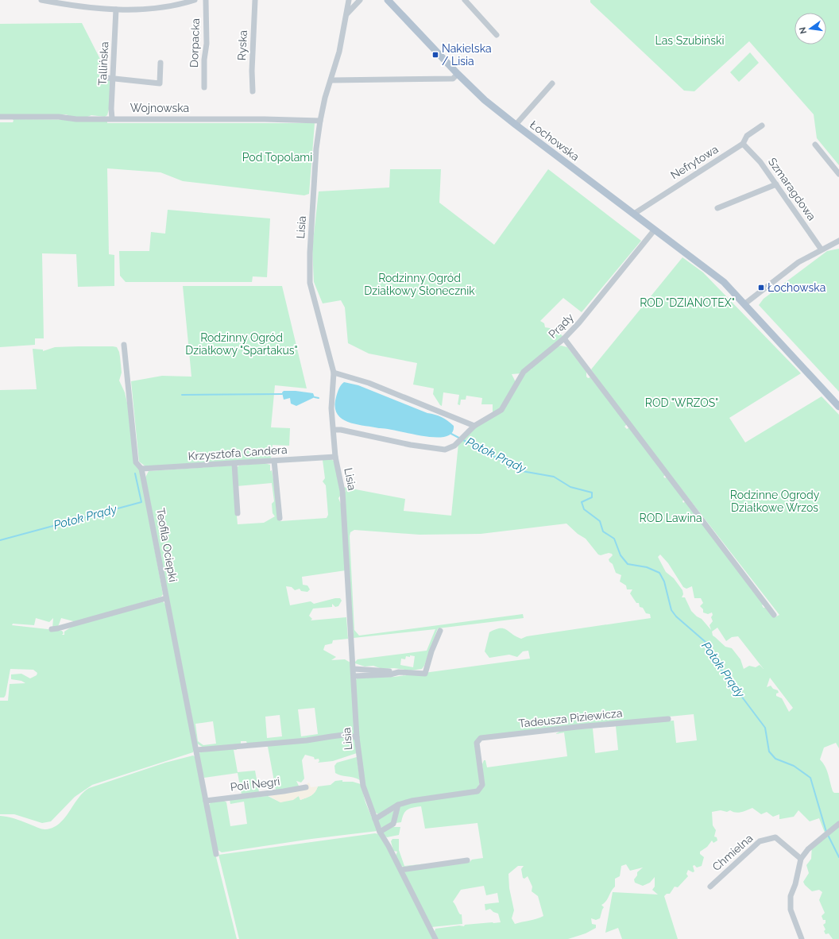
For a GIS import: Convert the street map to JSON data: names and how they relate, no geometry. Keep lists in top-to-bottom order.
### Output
{
  "streets": {
    "main road": ["Łochowska"],
    "street": [
      "Dorpacka",
      "Ryska",
      "Tallińska",
      "Wojnowska",
      "Nefrytowa",
      "Szmaragdowa",
      "Lisia",
      "Prądy",
      "Krzysztofa Candera",
      "Teofila Ociepki",
      "Tadeusza Piziewicza",
      "Poli Negri",
      "Chmielna"
    ]
  },
  "crossings": [
    ["Tallińska", "Wojnowska"],
    ["Wojnowska", "Lisia"],
    ["Łochowska", "Nefrytowa"],
    ["Łochowska", "Prądy"],
    ["Nefrytowa", "Szmaragdowa"],
    ["Lisia", "Prądy"],
    ["Lisia", "Krzysztofa Candera"],
    ["Krzysztofa Candera", "Teofila Ociepki"],
    ["Teofila Ociepki", "Poli Negri"]
  ],
  "water": ["Potok Prądy"],
  "parks": [
    "Las Szubiński",
    "Pod Topolami",
    "Rodzinny Ogród Działkowy Słonecznik",
    "ROD \"DZIANOTEX\"",
    "Rodzinny Ogród Działkowy \"Spartakus\"",
    "ROD \"WRZOS\"",
    "Rodzinne Ogrody Działkowe Wrzos",
    "ROD Lawina"
  ],
  "places": {
    "transit": ["Nakielska / Lisia", "Łochowska"]
  },
  "north": "left"
}
